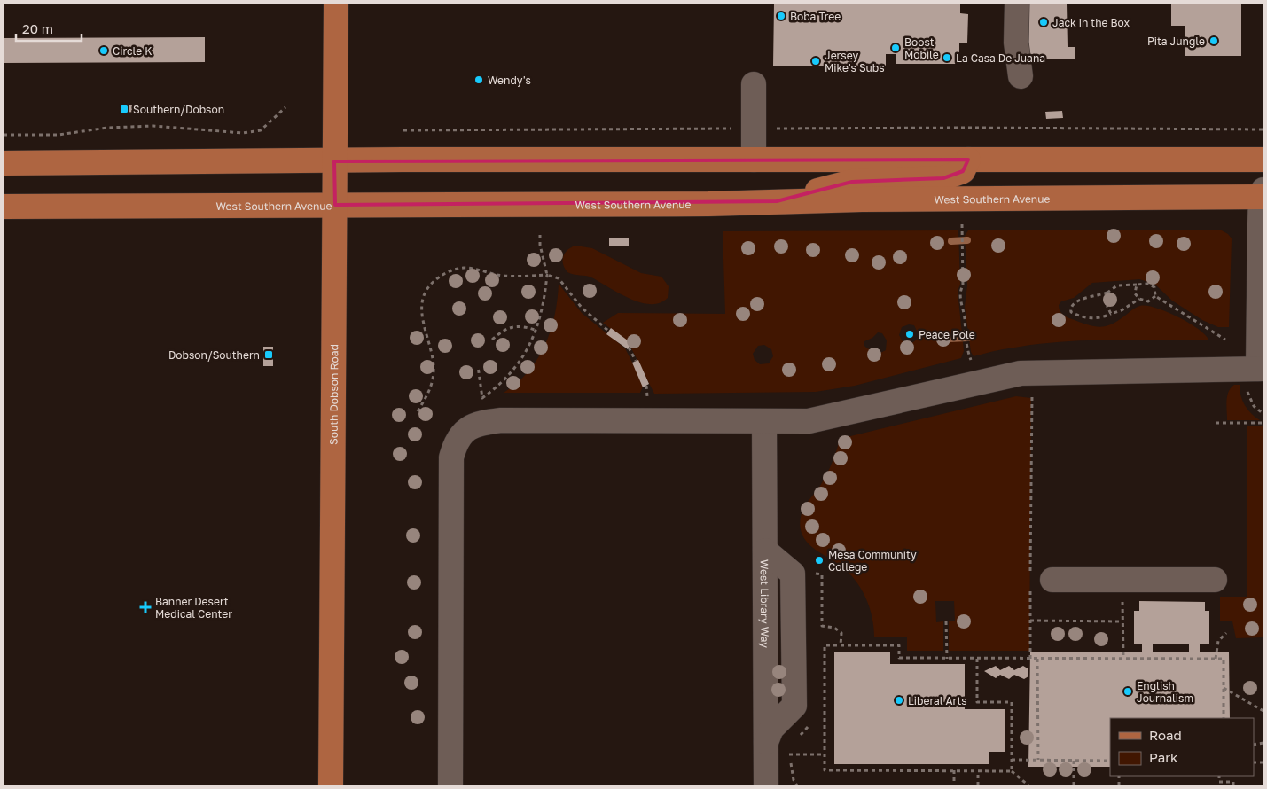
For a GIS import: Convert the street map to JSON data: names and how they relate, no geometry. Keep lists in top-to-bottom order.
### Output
{
  "streets": {
    "main road": ["West Southern Avenue", "South Dobson Road"],
    "street": ["West Library Way"]
  },
  "crossings": [
    ["West Southern Avenue", "South Dobson Road"]
  ],
  "places": {
    "other": [
      "Boba Tree",
      "Jack in the Box",
      "Pita Jungle",
      "Boost Mobile",
      "Circle K",
      "La Casa De Juana",
      "Jersey Mike's Subs",
      "Wendy's",
      "Peace Pole",
      "Mesa Community College",
      "English Journalism",
      "Liberal Arts"
    ],
    "transit": ["Southern/Dobson", "Dobson/Southern"],
    "health": ["Banner Desert Medical Center"]
  },
  "legend": ["Road", "Park"],
  "scale_bar": "20 m"
}
